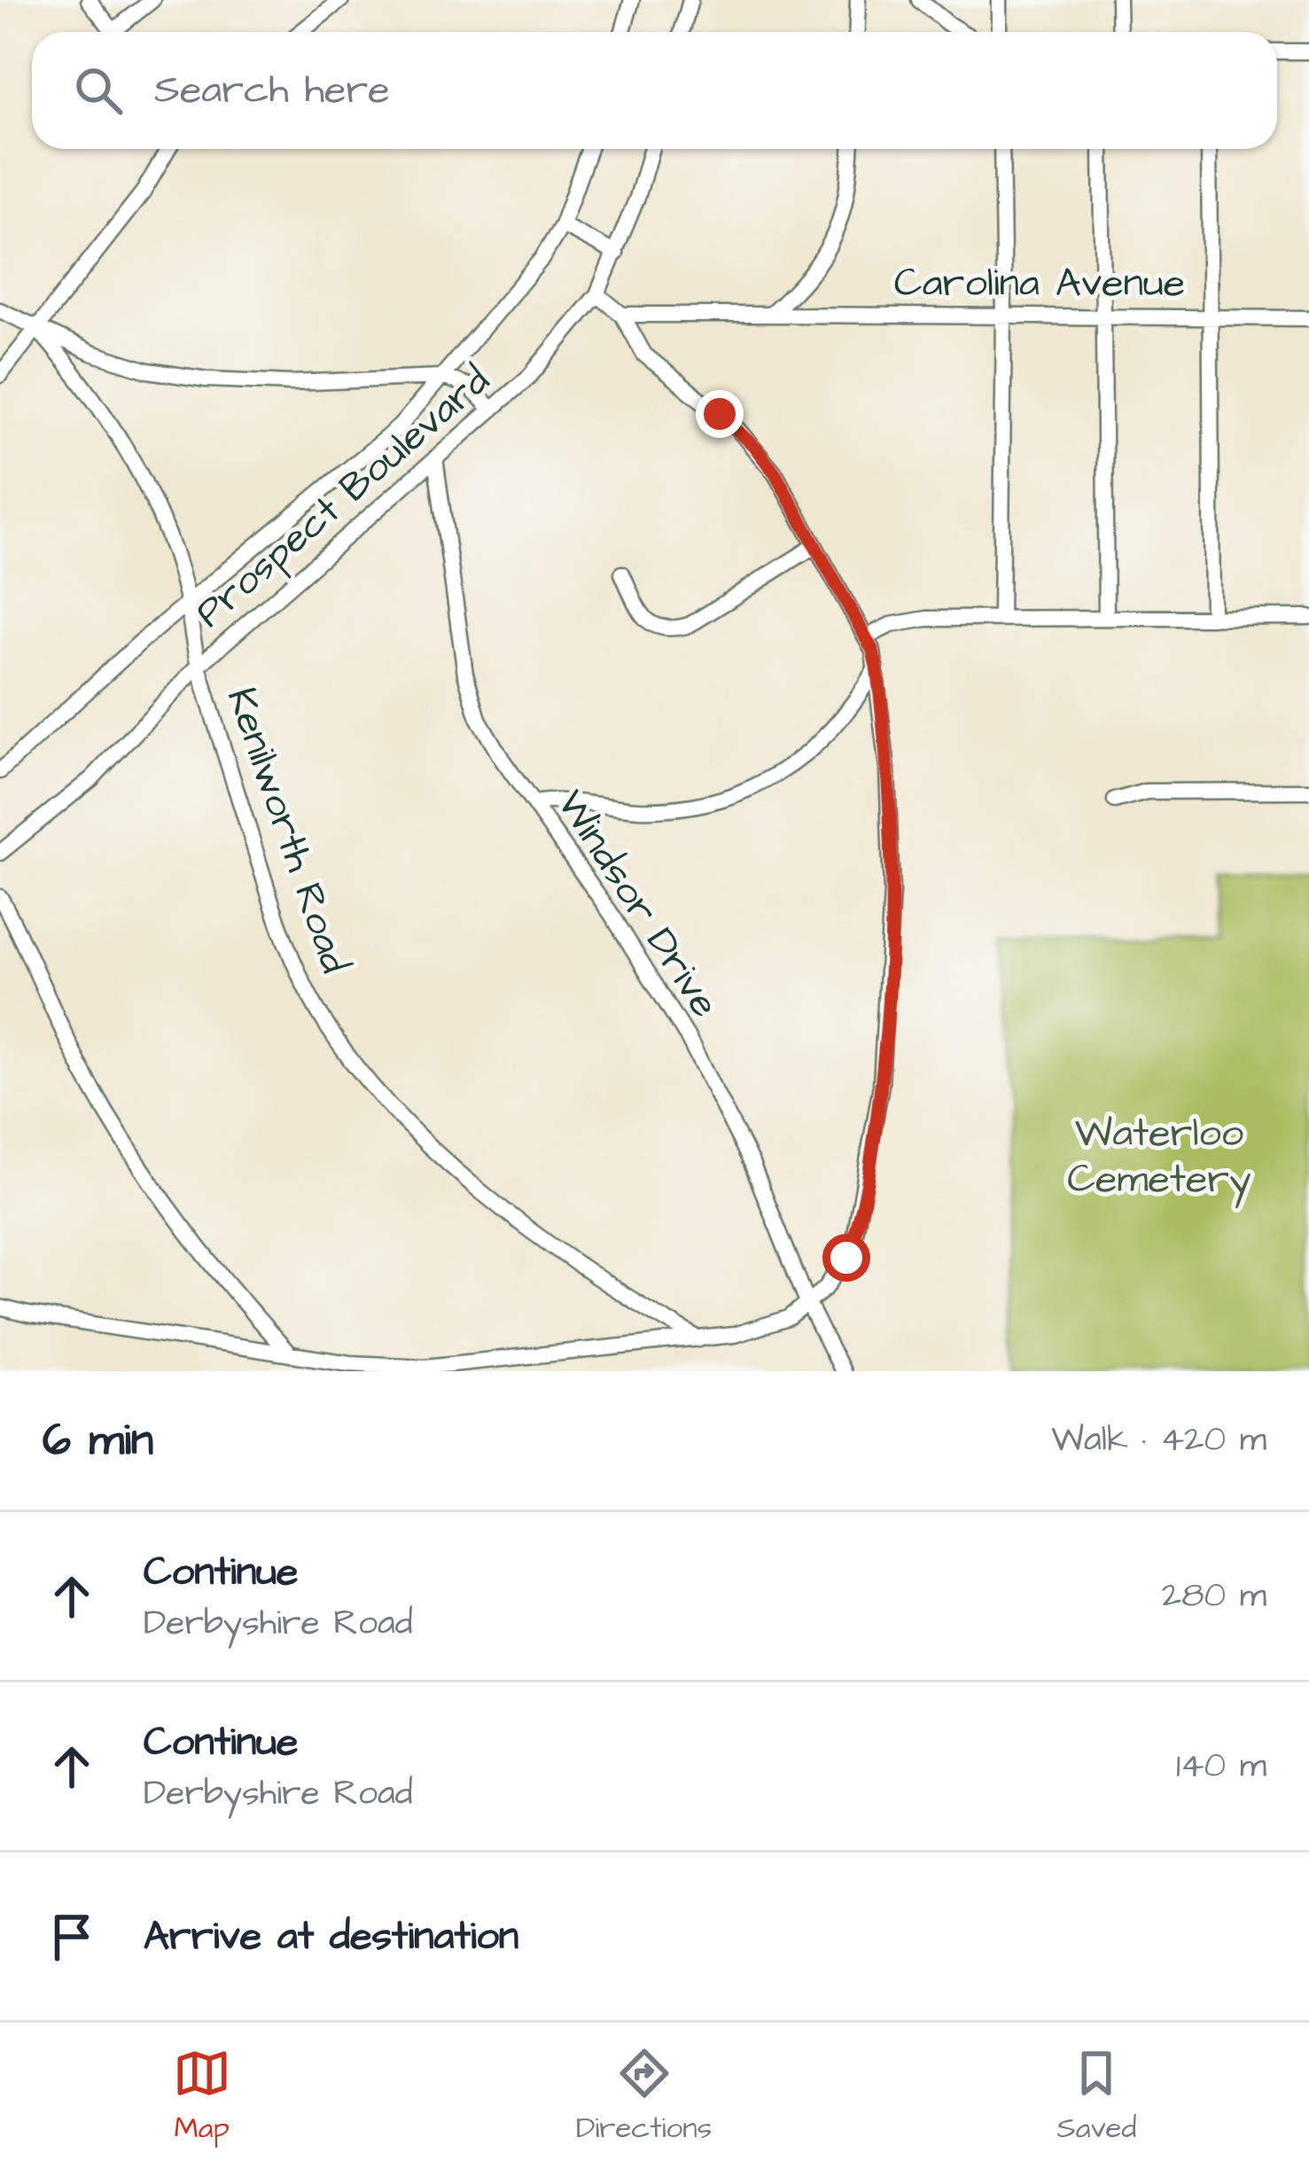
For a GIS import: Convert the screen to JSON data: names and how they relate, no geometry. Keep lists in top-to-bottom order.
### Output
{
  "streets": {
    "street": [
      "Carolina Avenue",
      "Prospect Boulevard",
      "Kenilworth Road",
      "Windsor Drive"
    ]
  },
  "crossings": [
    ["Prospect Boulevard", "Kenilworth Road"],
    ["Prospect Boulevard", "Windsor Drive"]
  ],
  "parks": ["Waterloo Cemetery"],
  "page": {
    "search": "Search here",
    "heading": ["6 min", "Walk · 420 m"],
    "list": [
      ["Continue", "Derbyshire Road", "280 m"],
      ["Continue", "Derbyshire Road", "140 m"],
      "Arrive at destination"
    ],
    "nav": ["Map", "Directions", "Saved"]
  }
}
